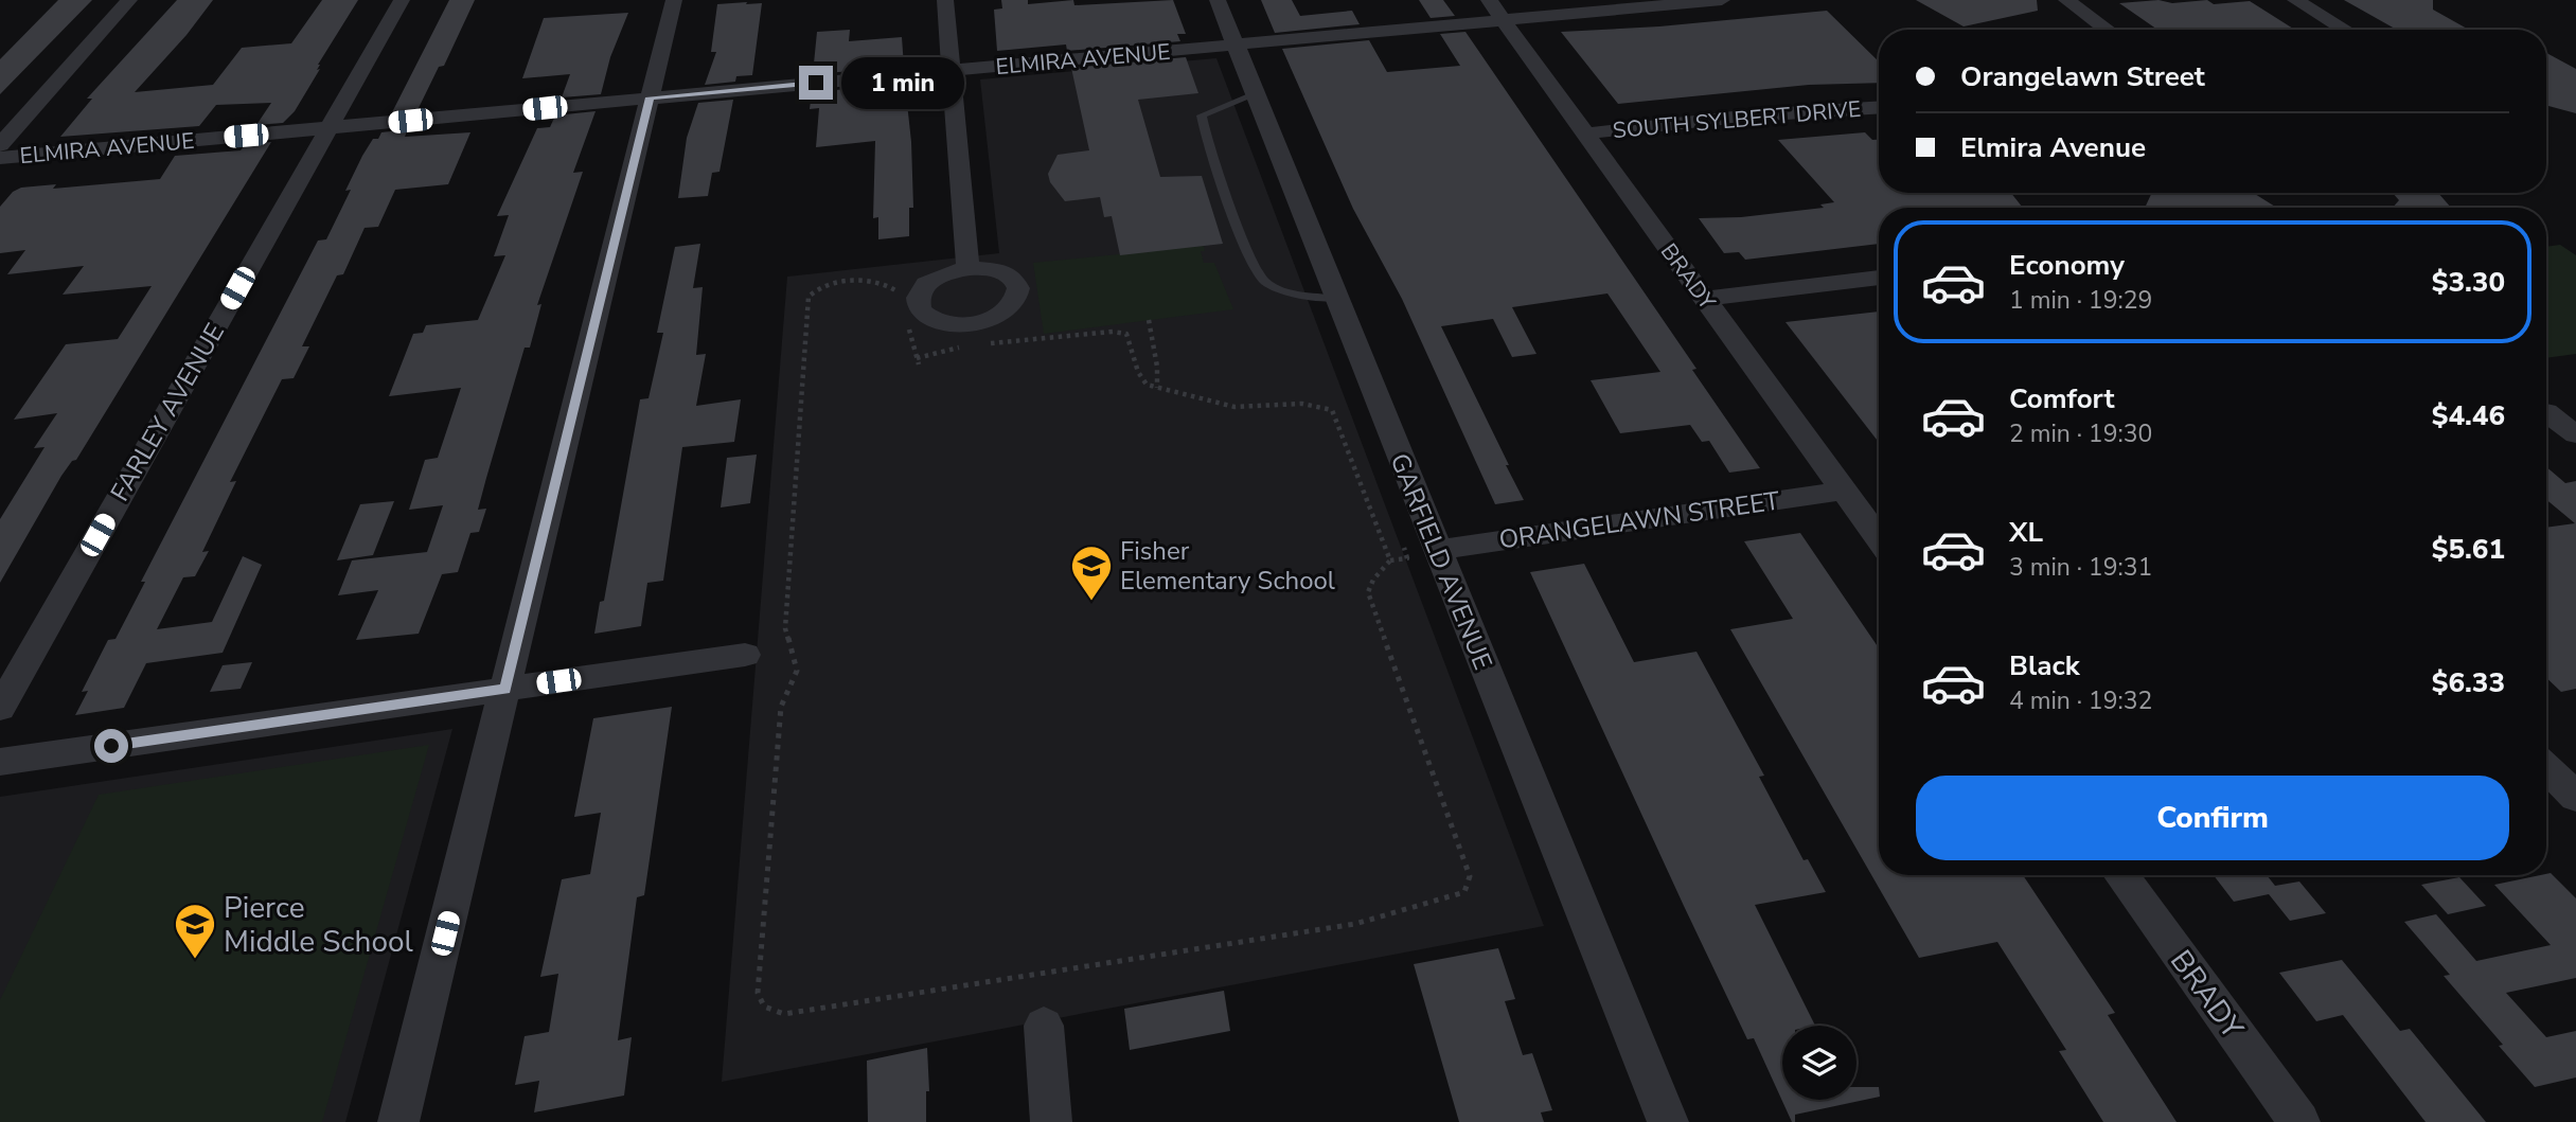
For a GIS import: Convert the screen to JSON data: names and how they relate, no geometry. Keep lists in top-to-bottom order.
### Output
{
  "streets": {
    "street": [
      "ELMIRA AVENUE",
      "SOUTH SYLBERT DRIVE",
      "BRADY",
      "FARLEY AVENUE",
      "ORANGELAWN STREET",
      "GARFIELD AVENUE"
    ]
  },
  "crossings": [
    ["ELMIRA AVENUE", "BRADY"],
    ["ELMIRA AVENUE", "FARLEY AVENUE"],
    ["ELMIRA AVENUE", "GARFIELD AVENUE"],
    ["SOUTH SYLBERT DRIVE", "BRADY"],
    ["BRADY", "ORANGELAWN STREET"],
    ["ORANGELAWN STREET", "GARFIELD AVENUE"]
  ],
  "places": {
    "school or university": ["Fisher Elementary School", "Pierce Middle School"]
  },
  "page": {
    "banner": ["Orangelawn Street", "Elmira Avenue"],
    "bubble": "1 min",
    "list": [
      {
        "name": "Economy",
        "note": "1 min · 19:29",
        "value": "$3.30"
      },
      {
        "name": "Comfort",
        "note": "2 min · 19:30",
        "value": "$4.46"
      },
      {
        "name": "XL",
        "note": "3 min · 19:31",
        "value": "$5.61"
      },
      {
        "name": "Black",
        "note": "4 min · 19:32",
        "value": "$6.33"
      }
    ],
    "buttons": "Confirm"
  }
}
